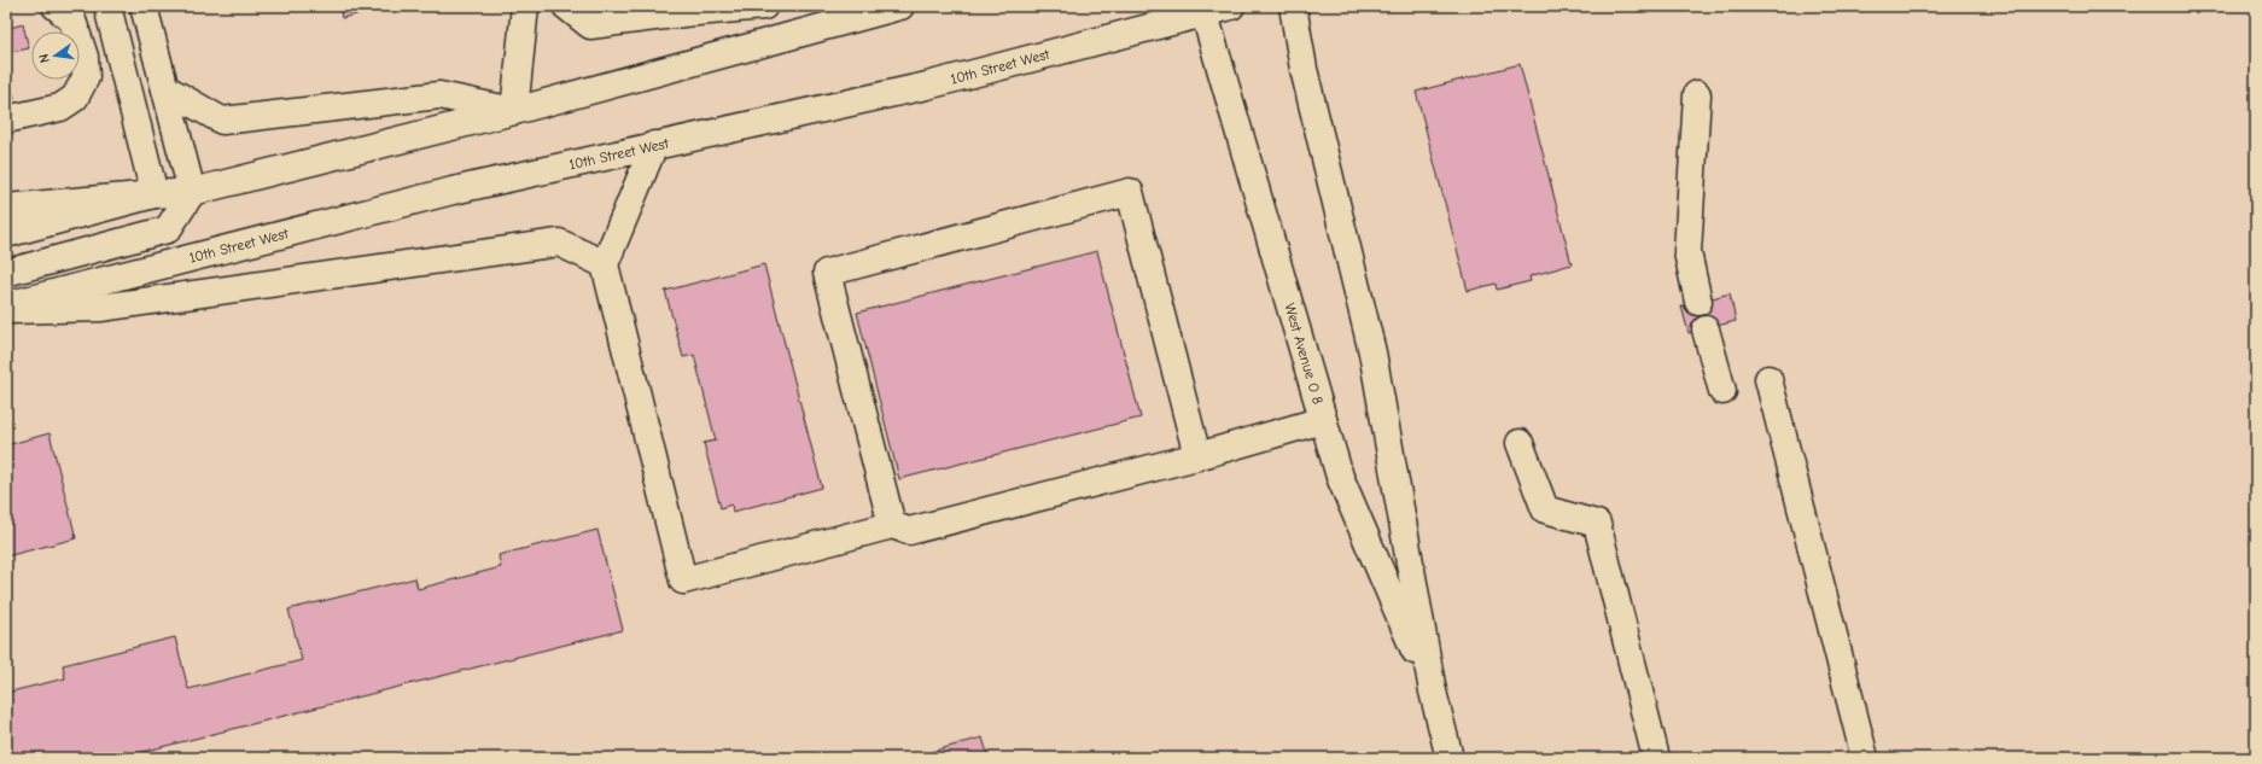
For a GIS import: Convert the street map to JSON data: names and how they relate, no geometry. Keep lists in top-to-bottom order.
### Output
{
  "streets": {
    "main road": ["10th Street West", "West Avenue O 8"]
  },
  "crossings": [
    ["10th Street West", "West Avenue O 8"]
  ],
  "north": "left"
}
